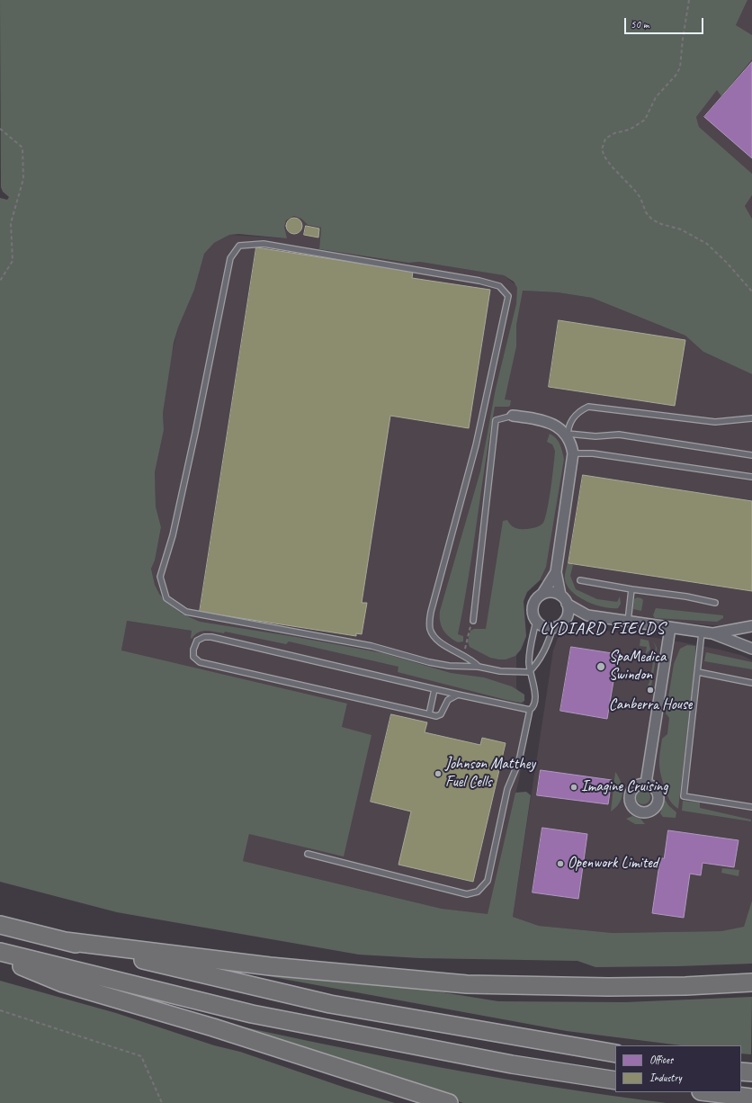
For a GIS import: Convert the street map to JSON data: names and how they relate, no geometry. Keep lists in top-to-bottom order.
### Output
{
  "districts": ["LYDIARD FIELDS"],
  "places": [
    "SpaMedica Swindon",
    "Canberra House",
    "Johnson Matthey Fuel Cells",
    "Imagine Cruising",
    "Openwork Limited"
  ],
  "legend": ["Offices", "Industry"],
  "scale_bar": "50 m"
}
